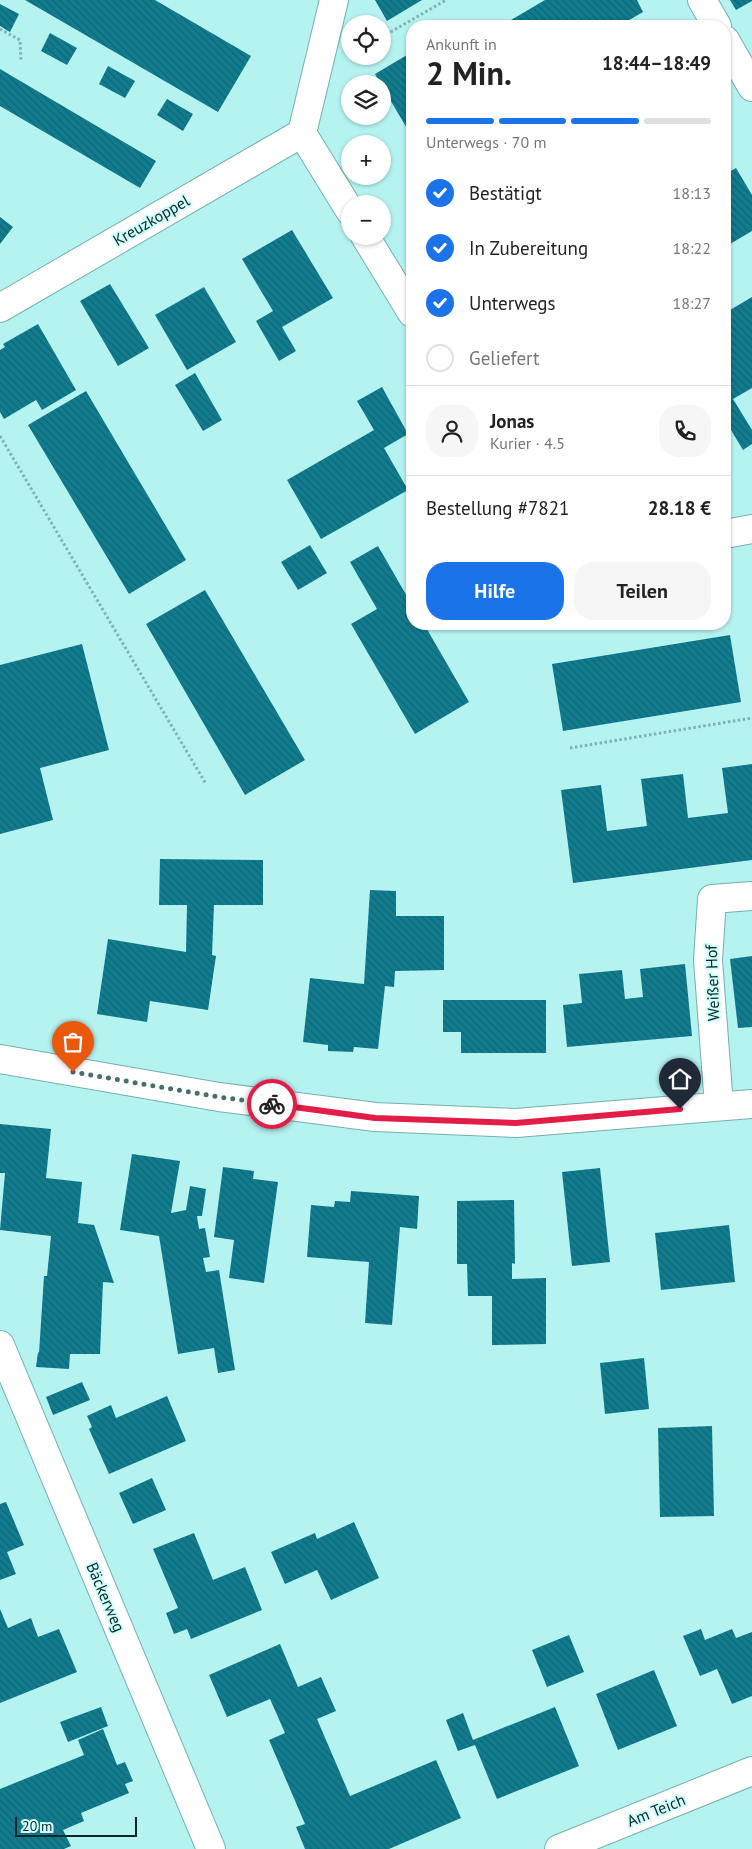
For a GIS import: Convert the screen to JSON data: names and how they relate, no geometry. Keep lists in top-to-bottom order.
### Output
{
  "streets": {
    "street": [
      "Kreuzkoppel",
      "Weißer Hof",
      "Bäckerweg",
      "Am Teich"
    ]
  },
  "scale_bar": "20 m",
  "page": {
    "map_buttons": ["+", "−"],
    "heading": ["2 Min.", "Ankunft in", "18:44–18:49"],
    "panel": [
      "Jonas",
      "Kurier · 4.5",
      "Bestellung #7821",
      "28.18 €"
    ],
    "bar": "Unterwegs · 70 m",
    "list": [
      ["Bestätigt", "18:13"],
      ["In Zubereitung", "18:22"],
      ["Unterwegs", "18:27"],
      "Geliefert"
    ],
    "buttons": ["Hilfe", "Teilen"],
    "scale": "20 m"
  }
}
